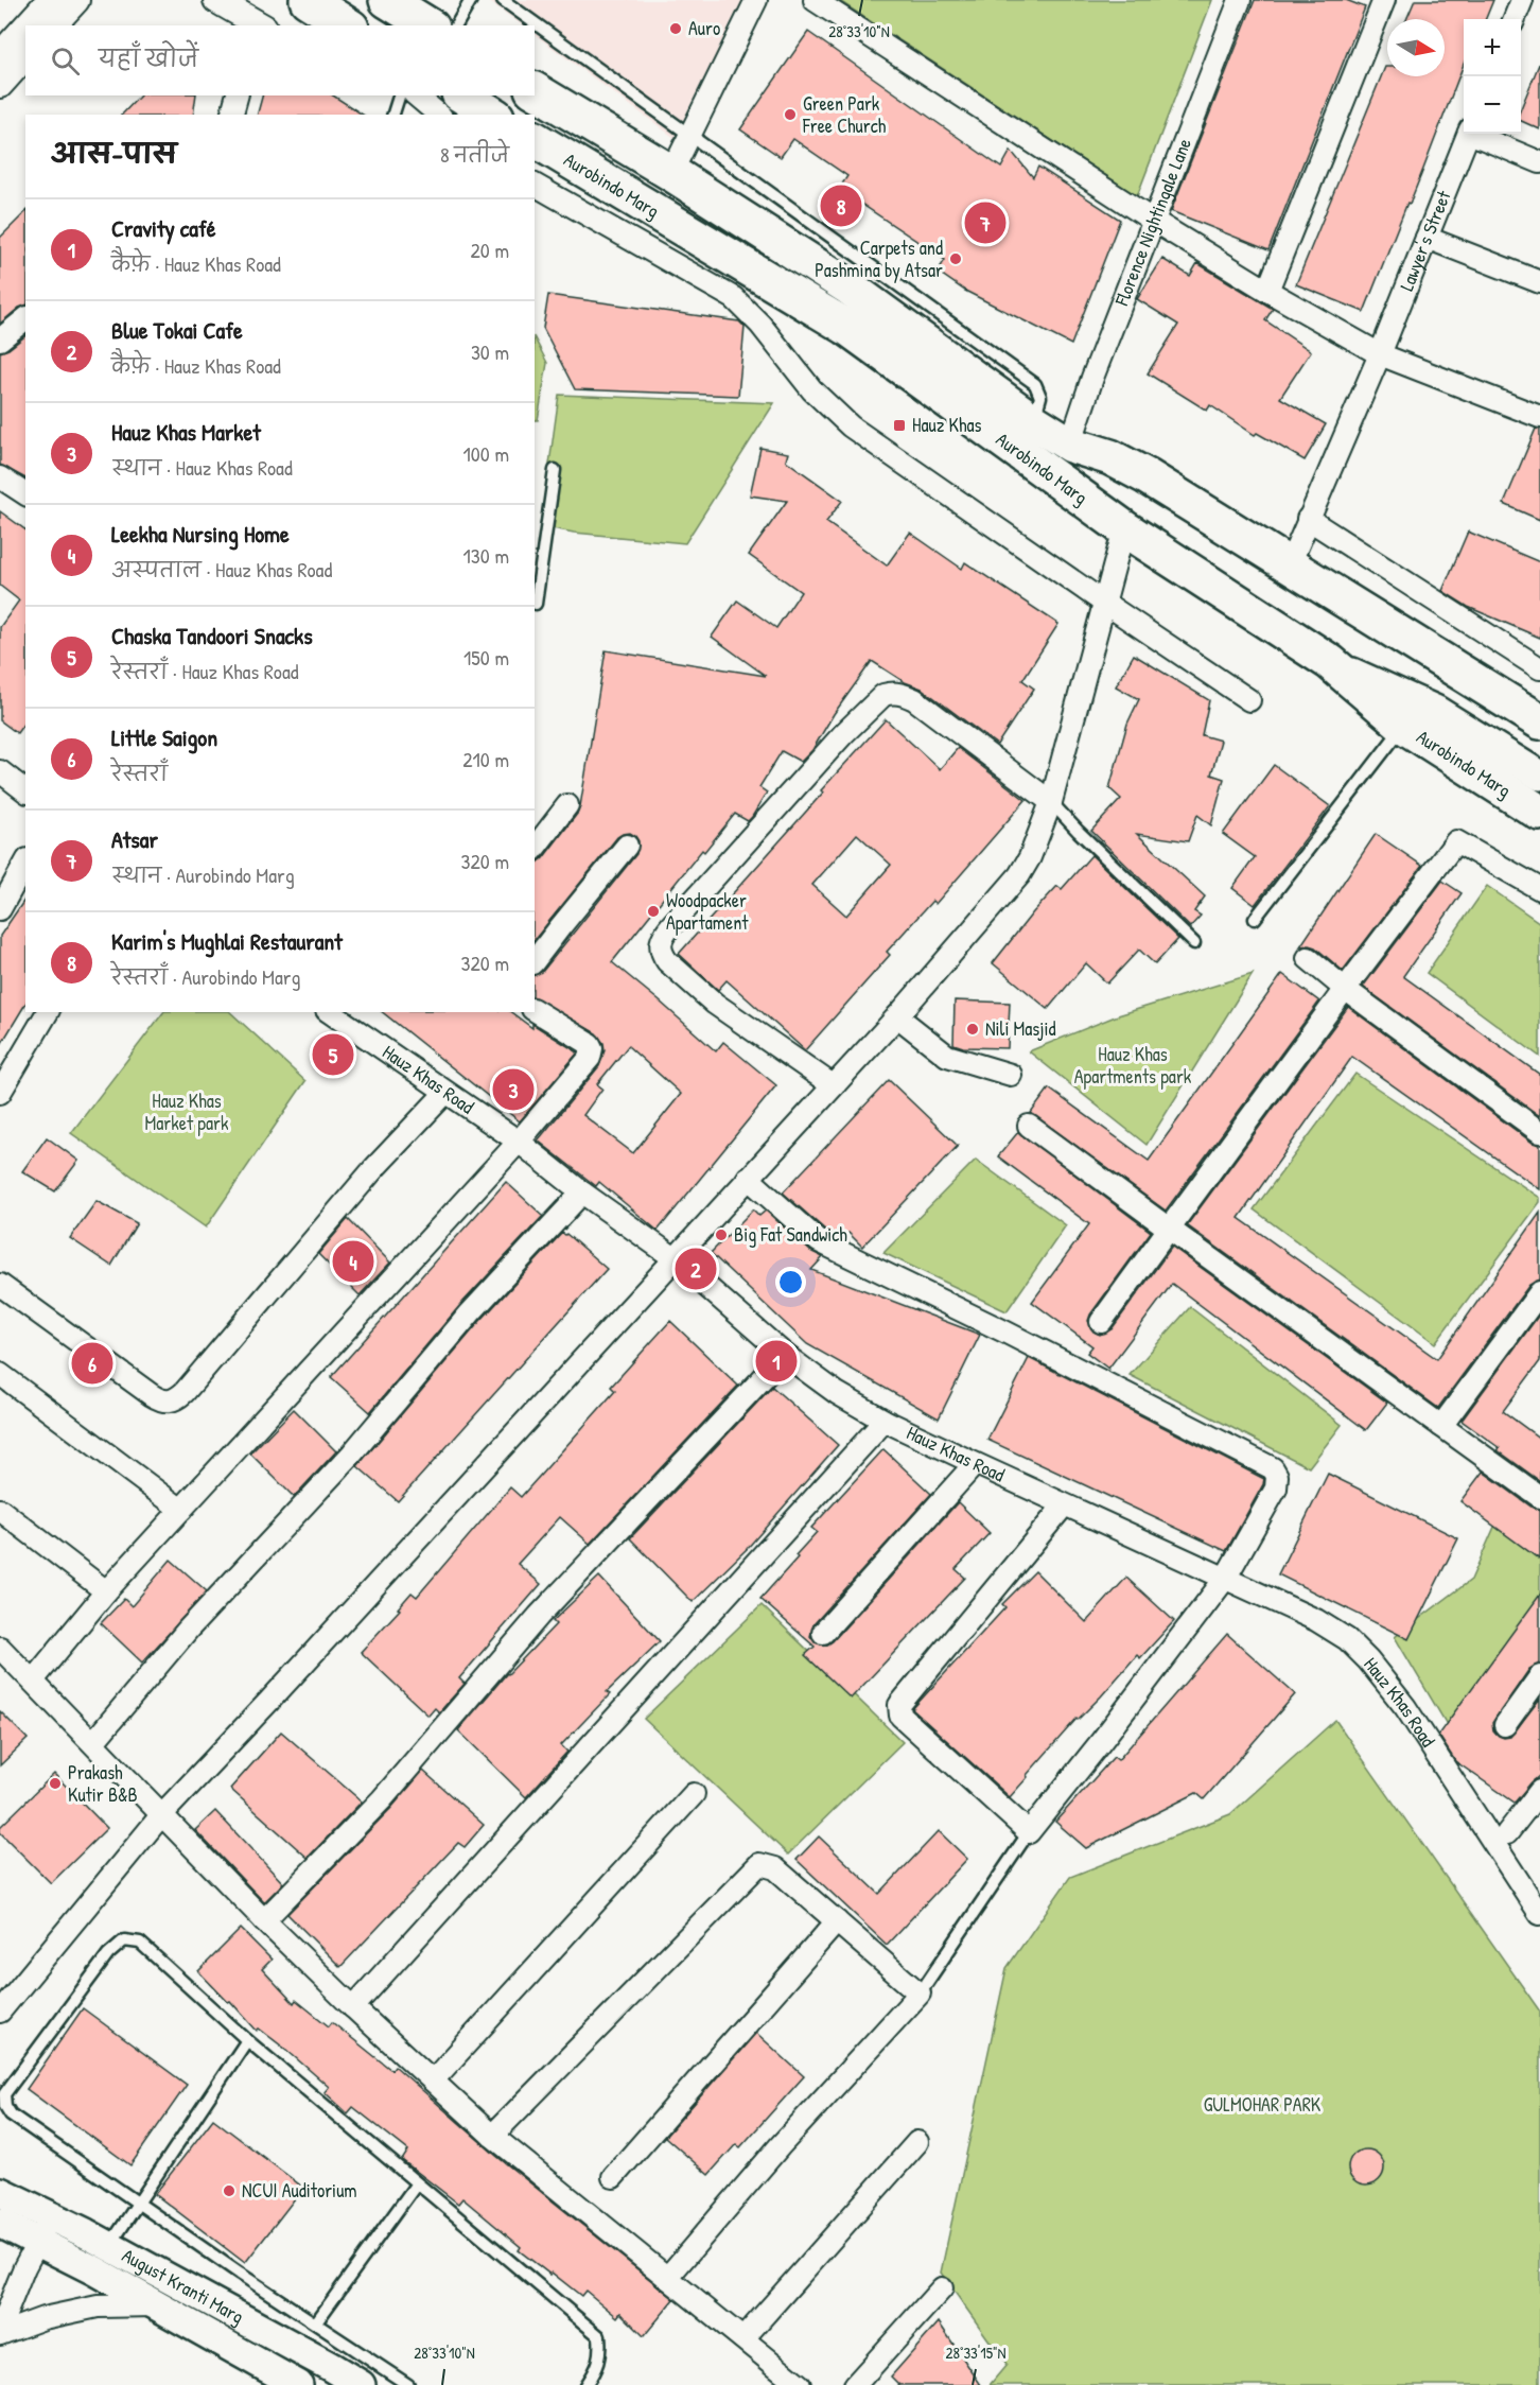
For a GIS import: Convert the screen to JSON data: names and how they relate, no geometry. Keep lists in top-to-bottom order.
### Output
{
  "streets": {
    "highway": ["Aurobindo Marg"],
    "main road": ["August Kranti Marg"],
    "street": ["Florence Nightingale Lane", "Lawyer's Street", "Hauz Khas Road"]
  },
  "crossings": [
    ["Aurobindo Marg", "Florence Nightingale Lane"],
    ["Aurobindo Marg", "Lawyer's Street"]
  ],
  "parks": ["Hauz Khas Apartments park", "Hauz Khas Market park", "GULMOHAR PARK"],
  "places": {
    "other": [
      "Auro",
      "Green Park Free Church",
      "Carpets and Pashmina by Atsar",
      "Woodpacker Apartament",
      "Nili Masjid",
      "Big Fat Sandwich",
      "Prakash Kutir B&B",
      "NCUI Auditorium"
    ],
    "transit": ["Hauz Khas"]
  },
  "north": "right",
  "page": {
    "map_buttons": ["+", "−"],
    "search": "यहाँ खोजें",
    "heading": ["आस-पास", "8 नतीजे"],
    "pins": [
      "8",
      "7",
      "5",
      "3",
      "4",
      "2",
      "1",
      "6"
    ],
    "list": [
      {
        "mark": "1",
        "name": "Cravity café",
        "note": "कैफ़े · Hauz Khas Road",
        "value": "20 m"
      },
      {
        "mark": "2",
        "name": "Blue Tokai Cafe",
        "note": "कैफ़े · Hauz Khas Road",
        "value": "30 m"
      },
      {
        "mark": "3",
        "name": "Hauz Khas Market",
        "note": "स्थान · Hauz Khas Road",
        "value": "100 m"
      },
      {
        "mark": "4",
        "name": "Leekha Nursing Home",
        "note": "अस्पताल · Hauz Khas Road",
        "value": "130 m"
      },
      {
        "mark": "5",
        "name": "Chaska Tandoori Snacks",
        "note": "रेस्तराँ · Hauz Khas Road",
        "value": "150 m"
      },
      {
        "mark": "6",
        "name": "Little Saigon",
        "note": "रेस्तराँ",
        "value": "210 m"
      },
      {
        "mark": "7",
        "name": "Atsar",
        "note": "स्थान · Aurobindo Marg",
        "value": "320 m"
      },
      {
        "mark": "8",
        "name": "Karim's Mughlai Restaurant",
        "note": "रेस्तराँ · Aurobindo Marg",
        "value": "320 m"
      }
    ]
  },
  "coordinates": ["28°33'10\"N", "28°33'15\"N"]
}
